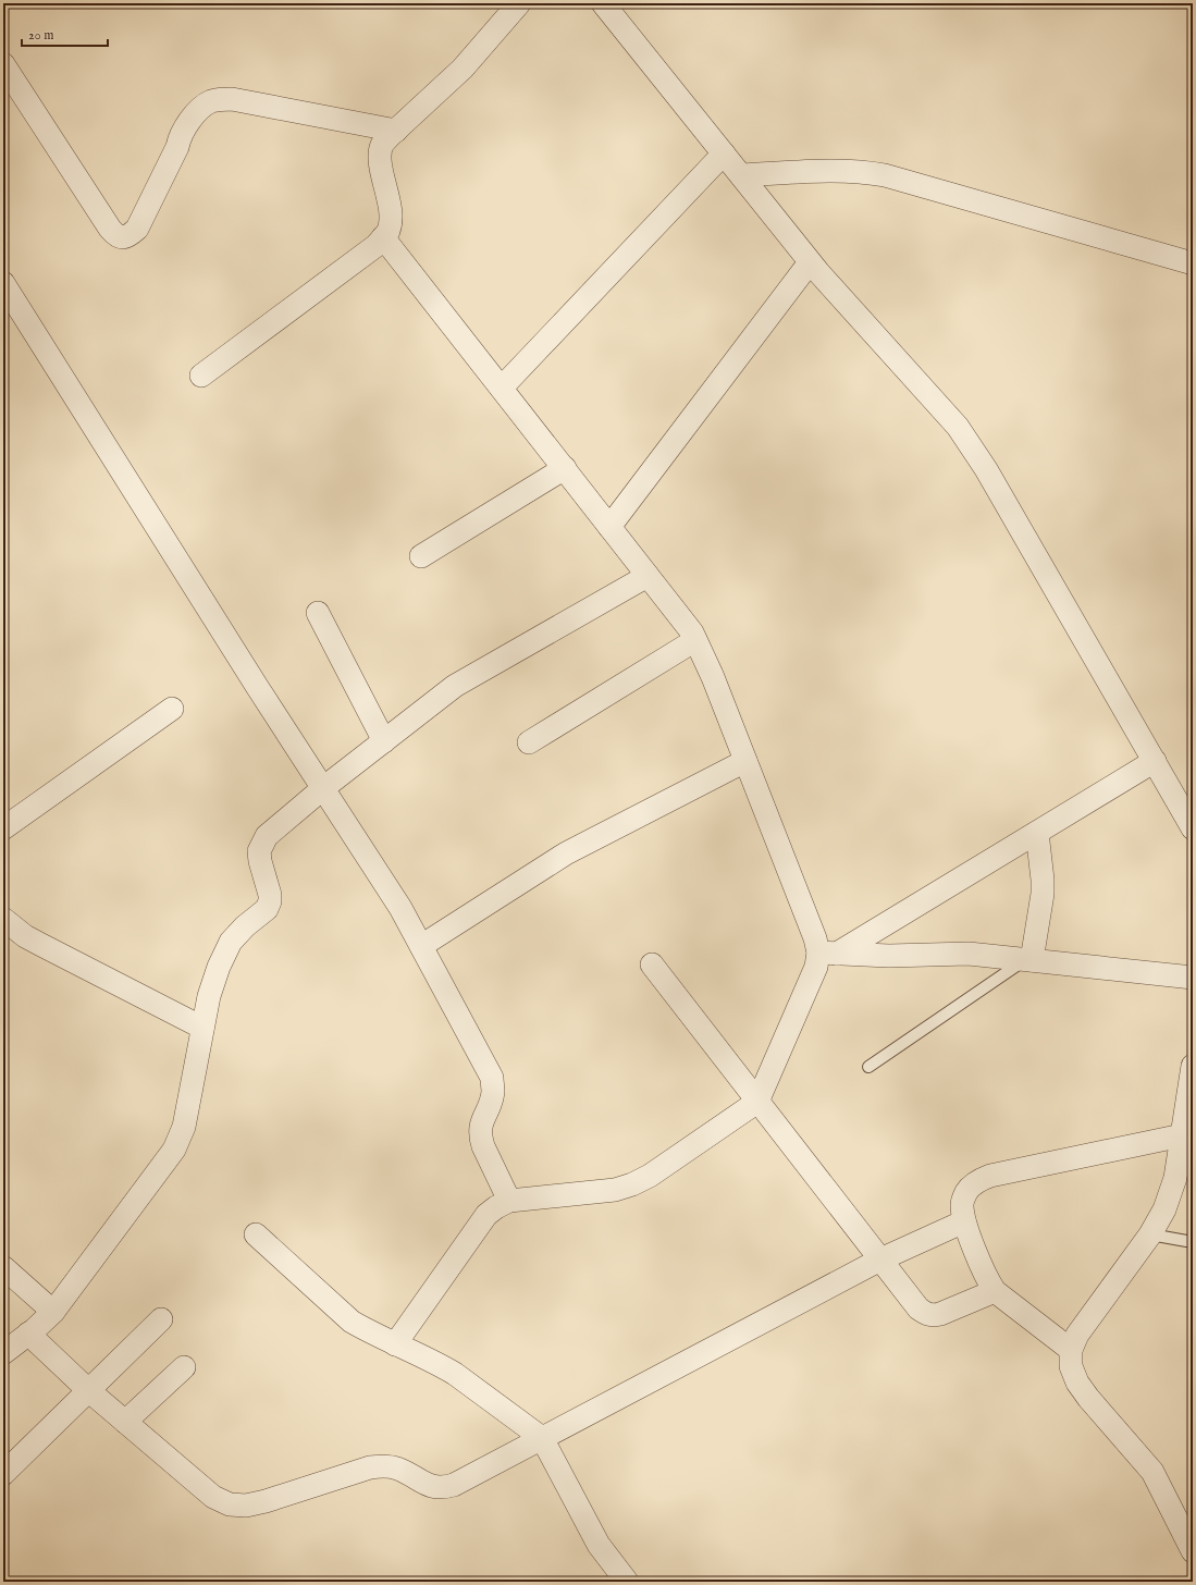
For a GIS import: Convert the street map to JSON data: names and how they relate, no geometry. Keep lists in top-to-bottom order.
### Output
{
  "scale_bar": "20 m"
}
